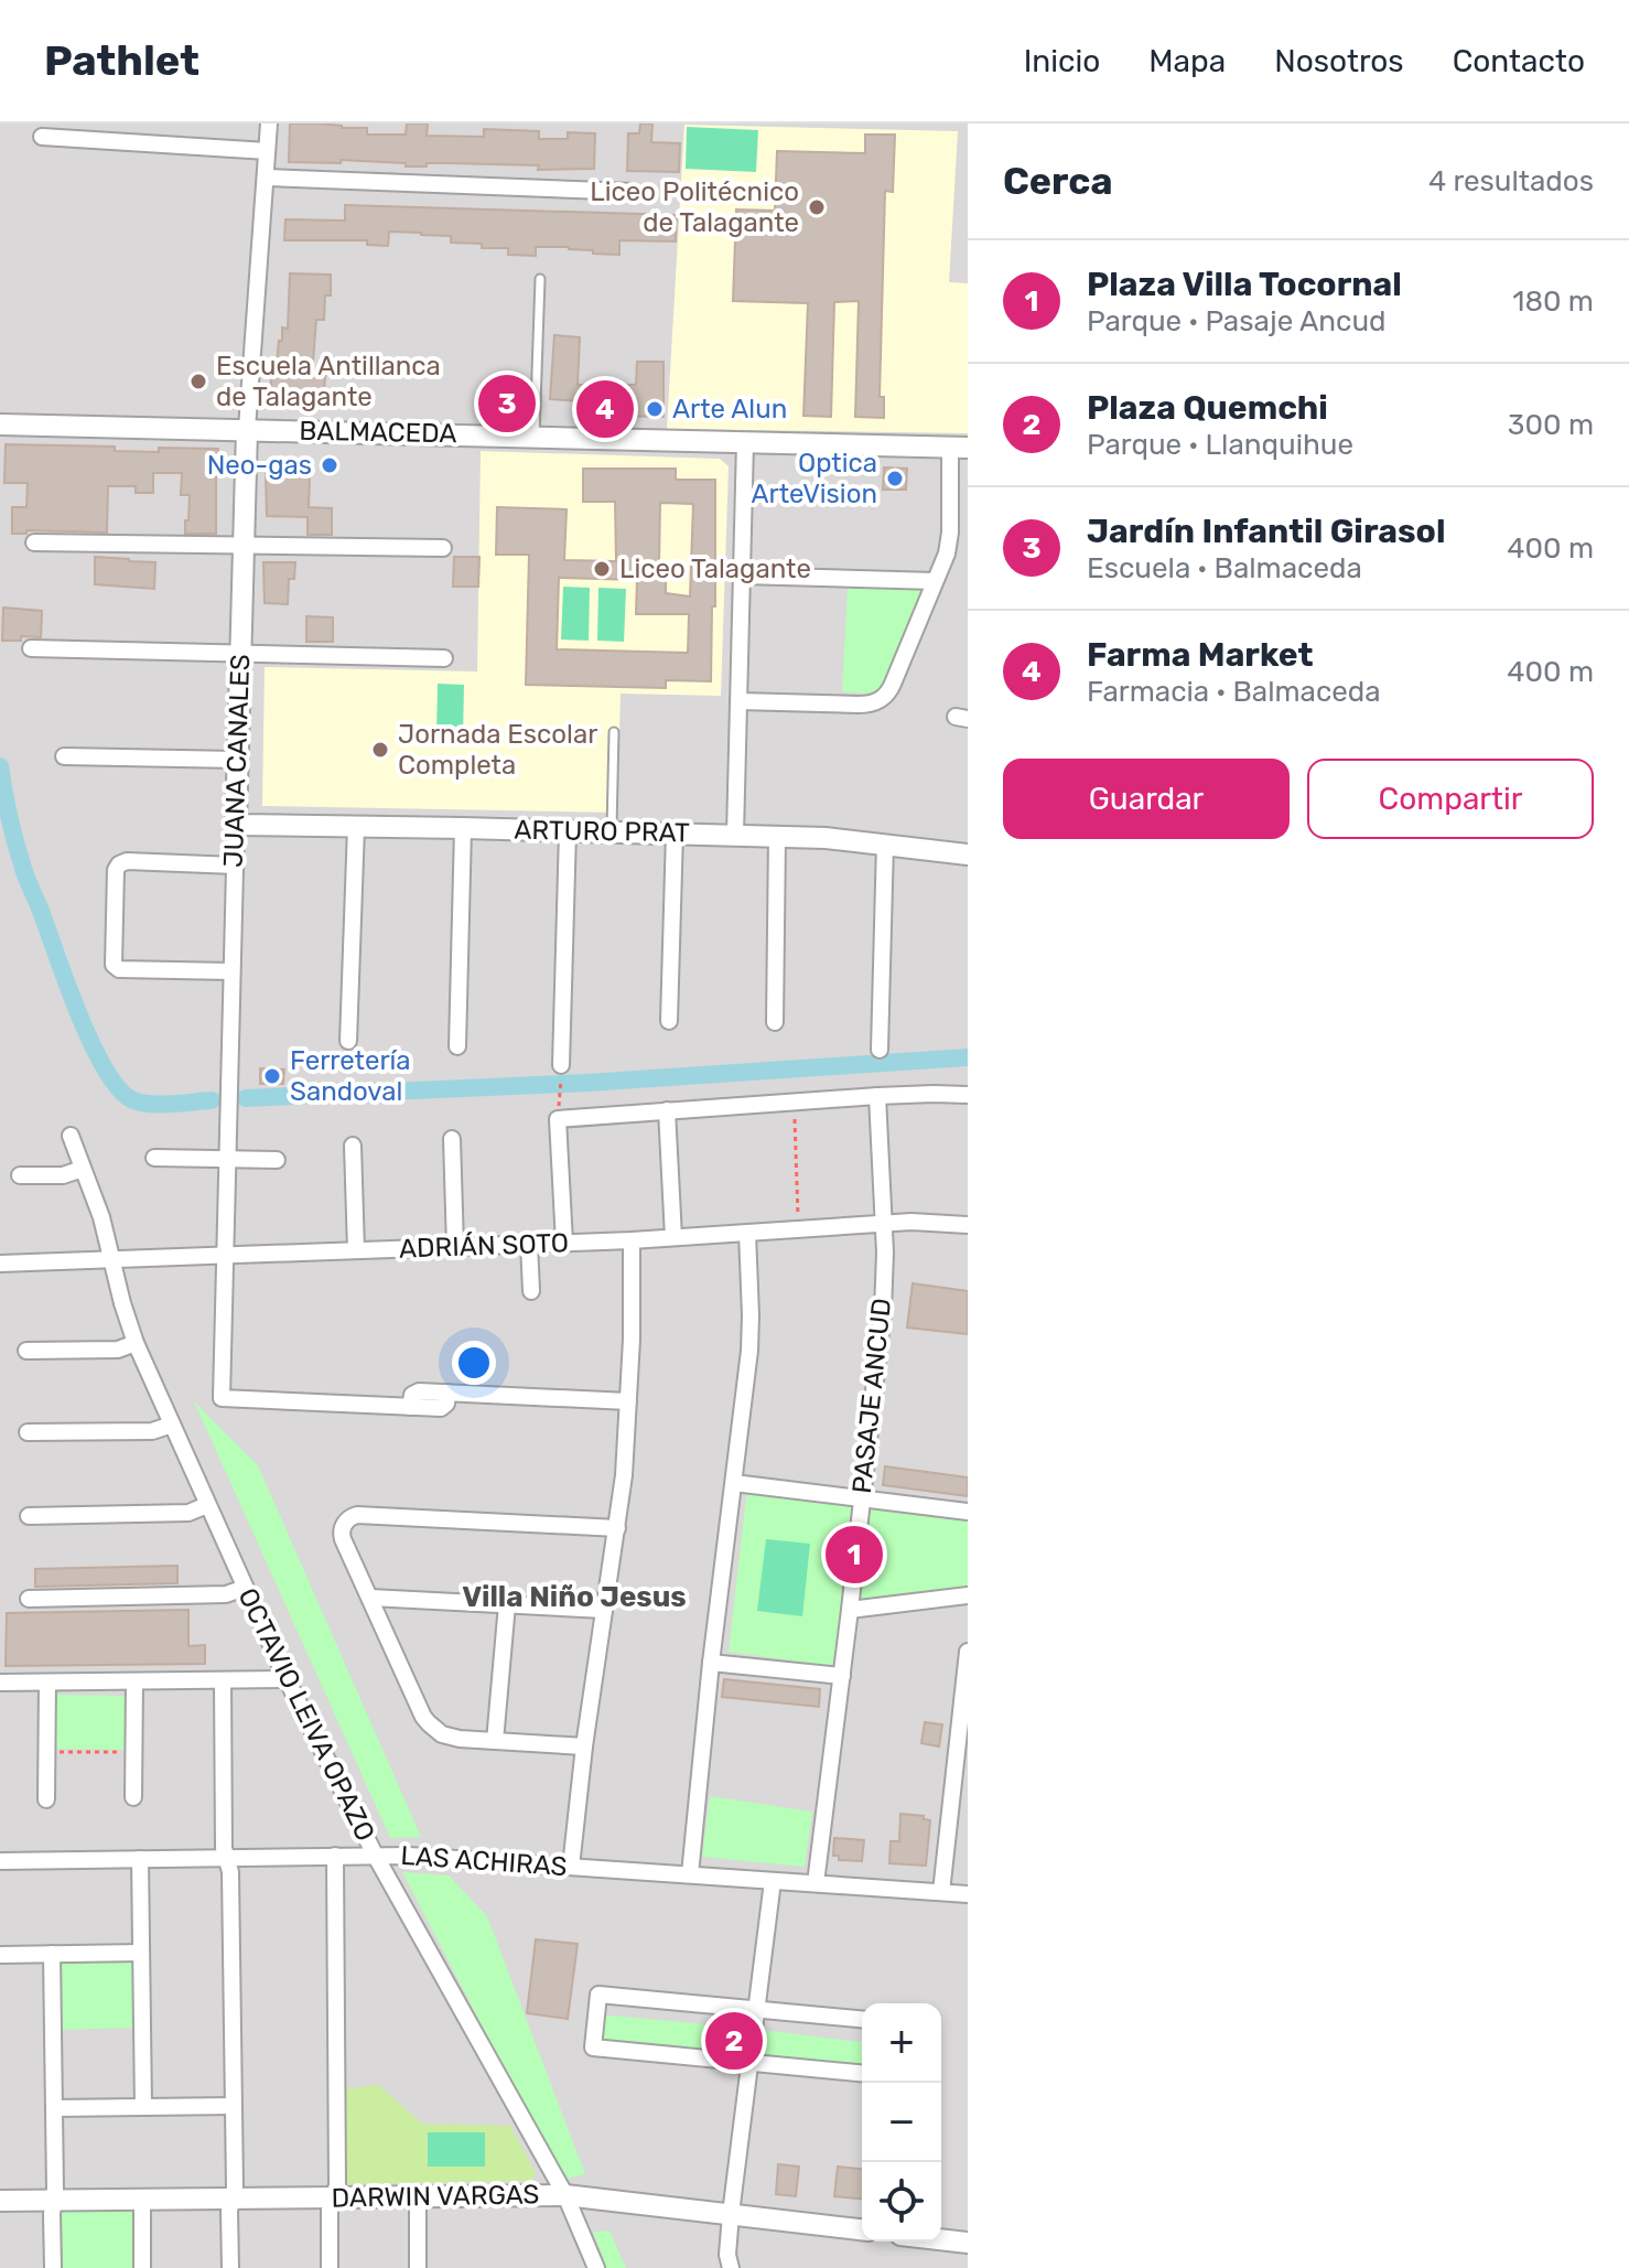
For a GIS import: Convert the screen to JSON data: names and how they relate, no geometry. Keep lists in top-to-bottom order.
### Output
{
  "streets": {
    "street": [
      "BALMACEDA",
      "JUANA CANALES",
      "ARTURO PRAT",
      "ADRIÁN SOTO",
      "PASAJE ANCUD",
      "OCTAVIO LEIVA OPAZO",
      "LAS ACHIRAS",
      "DARWIN VARGAS"
    ]
  },
  "crossings": [
    ["BALMACEDA", "JUANA CANALES"],
    ["JUANA CANALES", "ARTURO PRAT"],
    ["JUANA CANALES", "ADRIÁN SOTO"],
    ["ADRIÁN SOTO", "PASAJE ANCUD"],
    ["ADRIÁN SOTO", "OCTAVIO LEIVA OPAZO"],
    ["PASAJE ANCUD", "LAS ACHIRAS"],
    ["OCTAVIO LEIVA OPAZO", "LAS ACHIRAS"],
    ["OCTAVIO LEIVA OPAZO", "DARWIN VARGAS"]
  ],
  "districts": ["Villa Niño Jesus"],
  "places": [
    "Liceo Politécnico de Talagante",
    "Escuela Antillanca de Talagante",
    "Arte Alun",
    "Neo-gas",
    "Optica ArteVision",
    "Liceo Talagante",
    "Jornada Escolar Completa",
    "Ferretería Sandoval"
  ],
  "page": {
    "header": "Pathlet",
    "nav": [
      "Inicio",
      "Mapa",
      "Nosotros",
      "Contacto"
    ],
    "heading": ["Cerca", "4 resultados"],
    "list": [
      {
        "mark": "1",
        "name": "Plaza Villa Tocornal",
        "note": "Parque · Pasaje Ancud",
        "value": "180 m"
      },
      {
        "mark": "2",
        "name": "Plaza Quemchi",
        "note": "Parque · Llanquihue",
        "value": "300 m"
      },
      {
        "mark": "3",
        "name": "Jardín Infantil Girasol",
        "note": "Escuela · Balmaceda",
        "value": "400 m"
      },
      {
        "mark": "4",
        "name": "Farma Market",
        "note": "Farmacia · Balmaceda",
        "value": "400 m"
      }
    ],
    "pins": [
      "3",
      "4",
      "1",
      "2"
    ],
    "buttons": ["Guardar", "Compartir"],
    "map_buttons": ["+", "−"]
  }
}
